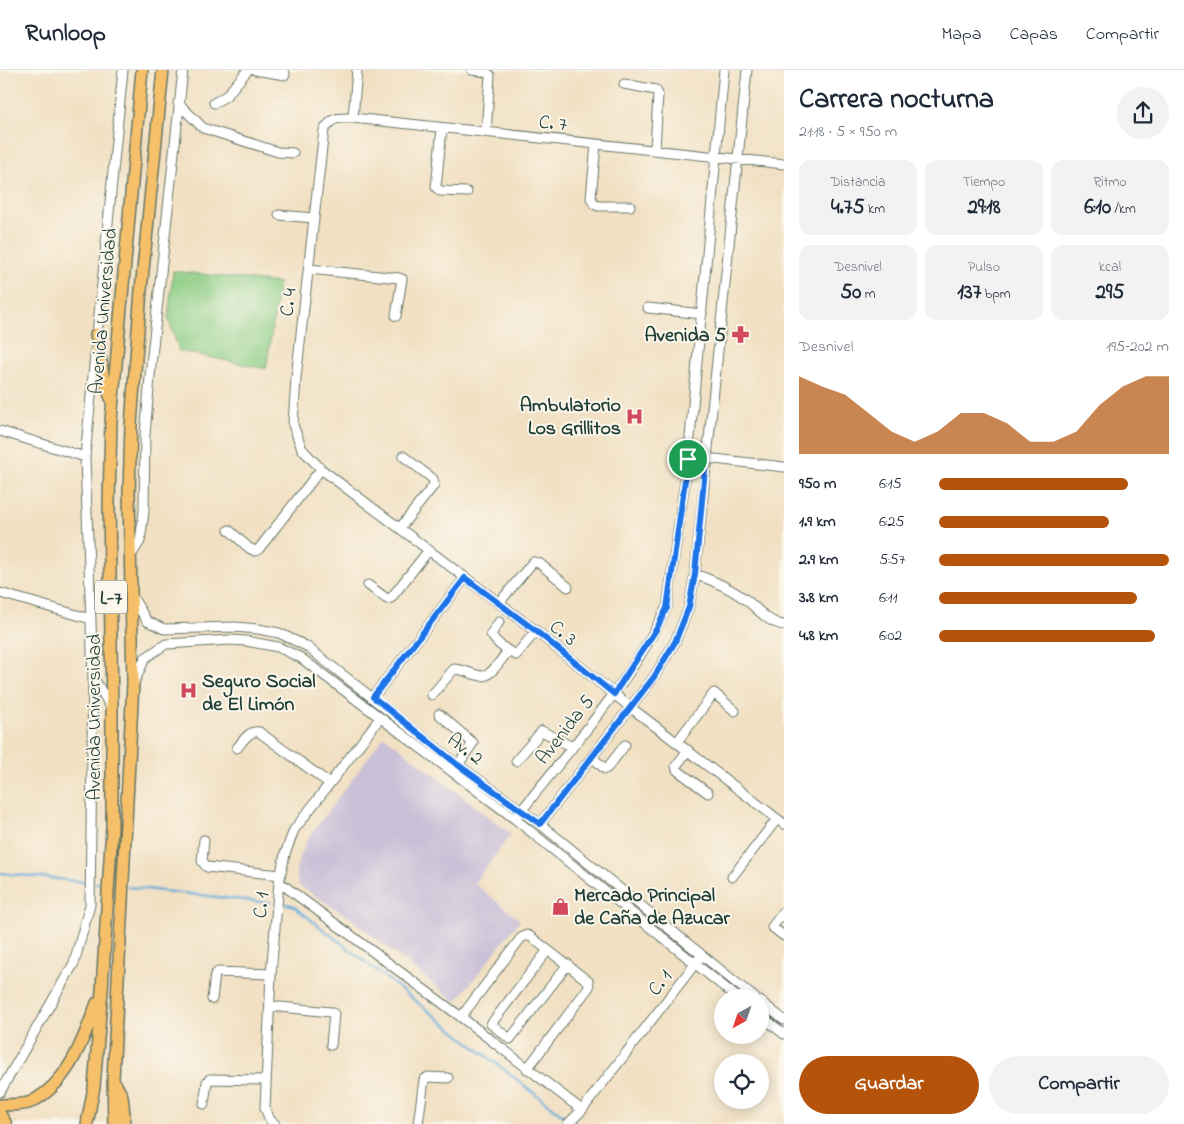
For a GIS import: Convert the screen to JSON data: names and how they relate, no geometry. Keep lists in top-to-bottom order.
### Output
{
  "streets": {
    "main road": ["Avenida Universidad", "L-7"],
    "street": [
      "C. 7",
      "C. 4",
      "C. 3",
      "Avenida 5",
      "Av. 2",
      "C. 1"
    ]
  },
  "crossings": [
    ["C. 7", "C. 4"],
    ["C. 7", "Avenida 5"],
    ["C. 4", "C. 3"],
    ["Avenida Universidad", "L-7"],
    ["Avenida Universidad", "Av. 2"],
    ["C. 3", "Avenida 5"],
    ["Avenida 5", "Av. 2"],
    ["Av. 2", "C. 1"]
  ],
  "places": {
    "pharmacy": ["Avenida 5"],
    "hospital": ["Ambulatorio Los Grillitos", "Seguro Social de El Limón"],
    "shop": ["Mercado Principal de Caña de Azucar"]
  },
  "north": "bottom left",
  "page": {
    "header": "Runloop",
    "nav": ["Mapa", "Capas", "Compartir"],
    "heading": ["Carrera nocturna", "21:18 · 5 × 950 m"],
    "stats": [
      ["Distancia", "4.75 km"],
      ["Tiempo", "29:18"],
      ["Ritmo", "6:10 /km"],
      ["Desnivel", "50 m"],
      ["Pulso", "137 bpm"],
      ["kcal", "295"]
    ],
    "chart": ["Desnivel", "195–202 m"],
    "list": [
      {
        "name": "950 m",
        "note": "6:15"
      },
      {
        "name": "1.9 km",
        "note": "6:25"
      },
      {
        "name": "2.9 km",
        "note": "5:57"
      },
      {
        "name": "3.8 km",
        "note": "6:11"
      },
      {
        "name": "4.8 km",
        "note": "6:02"
      }
    ],
    "buttons": ["Guardar", "Compartir"]
  }
}
